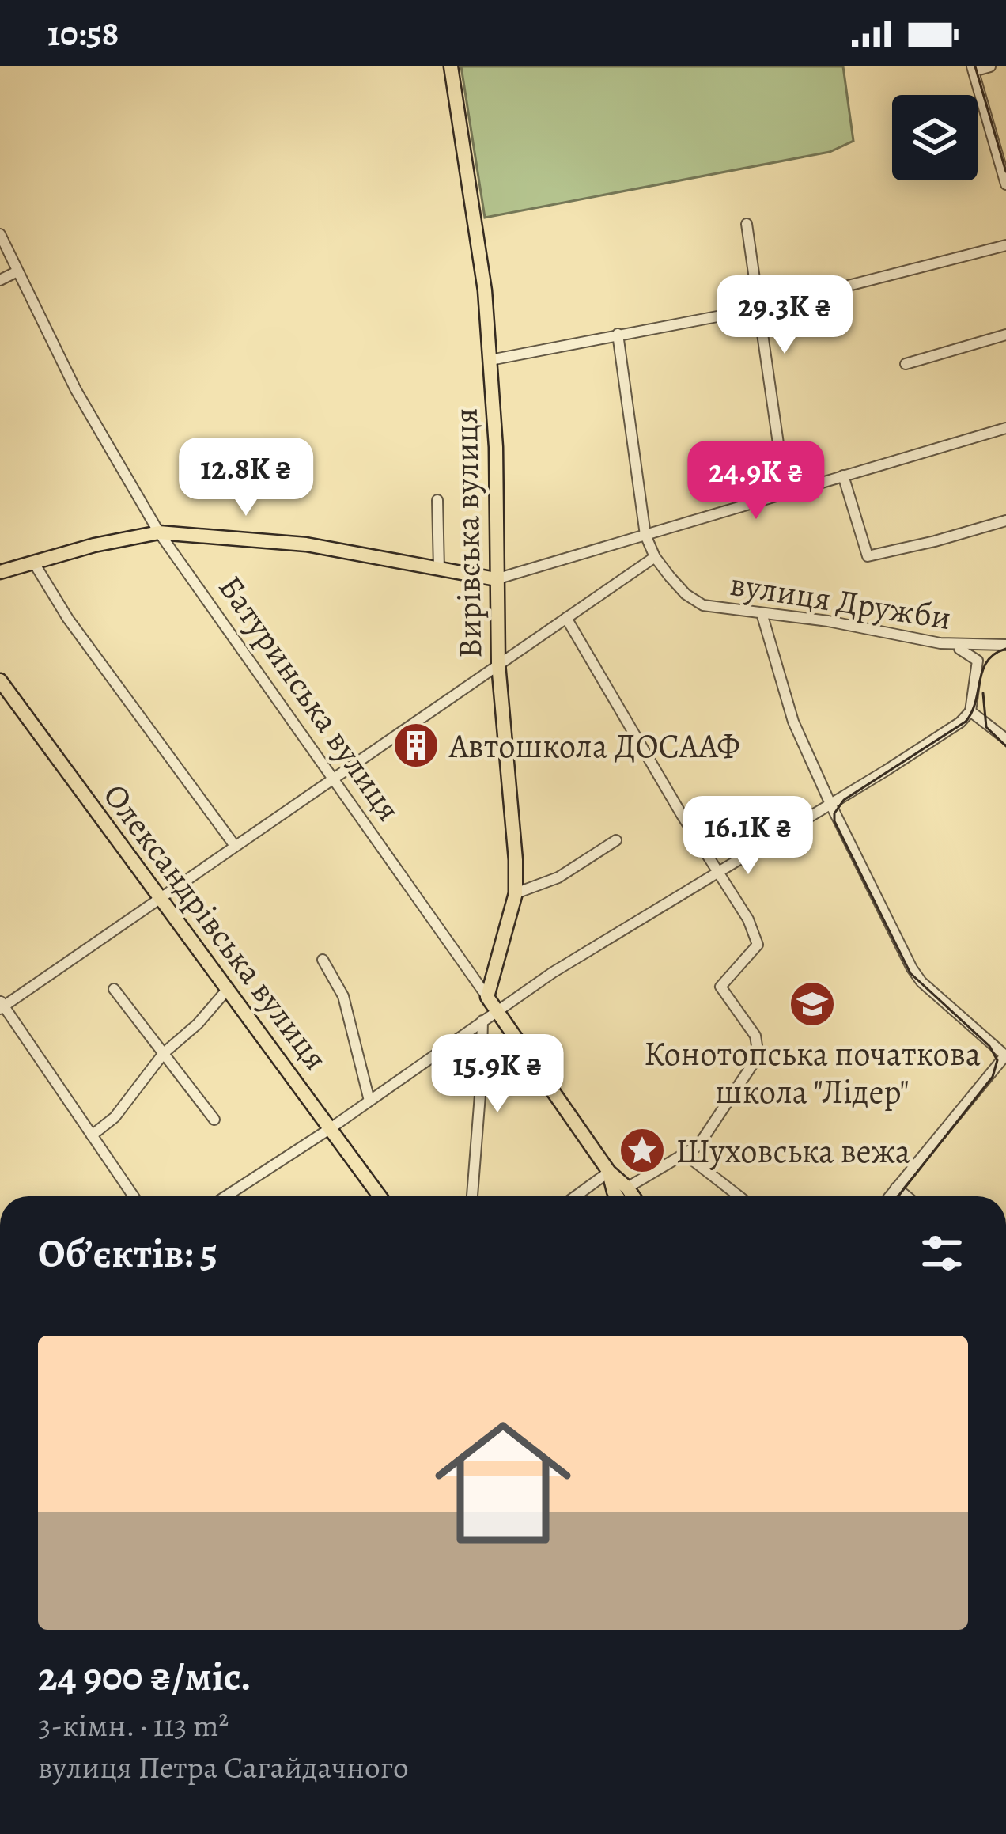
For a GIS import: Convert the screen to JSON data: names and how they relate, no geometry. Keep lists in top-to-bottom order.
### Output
{
  "streets": {
    "main road": ["Вирівська вулиця", "Батуринська вулиця", "Олександрівська вулиця"],
    "street": ["вулиця Дружби"]
  },
  "crossings": [
    ["Вирівська вулиця", "Батуринська вулиця"]
  ],
  "places": {
    "building": ["Автошкола ДОСААФ"],
    "school or university": ["Конотопська початкова школа \"Лідер\""],
    "place": ["Шуховська вежа"]
  },
  "page": {
    "status": "10:58",
    "price": [
      "29.3K ₴",
      "12.8K ₴",
      "24.9K ₴",
      "16.1K ₴",
      "15.9K ₴"
    ],
    "heading": "Об’єктів: 5",
    "list": [
      {
        "name": "24 900 ₴/міс.",
        "note": "3-кімн. · 113 m² · вулиця Петра Сагайдачного"
      }
    ]
  }
}
